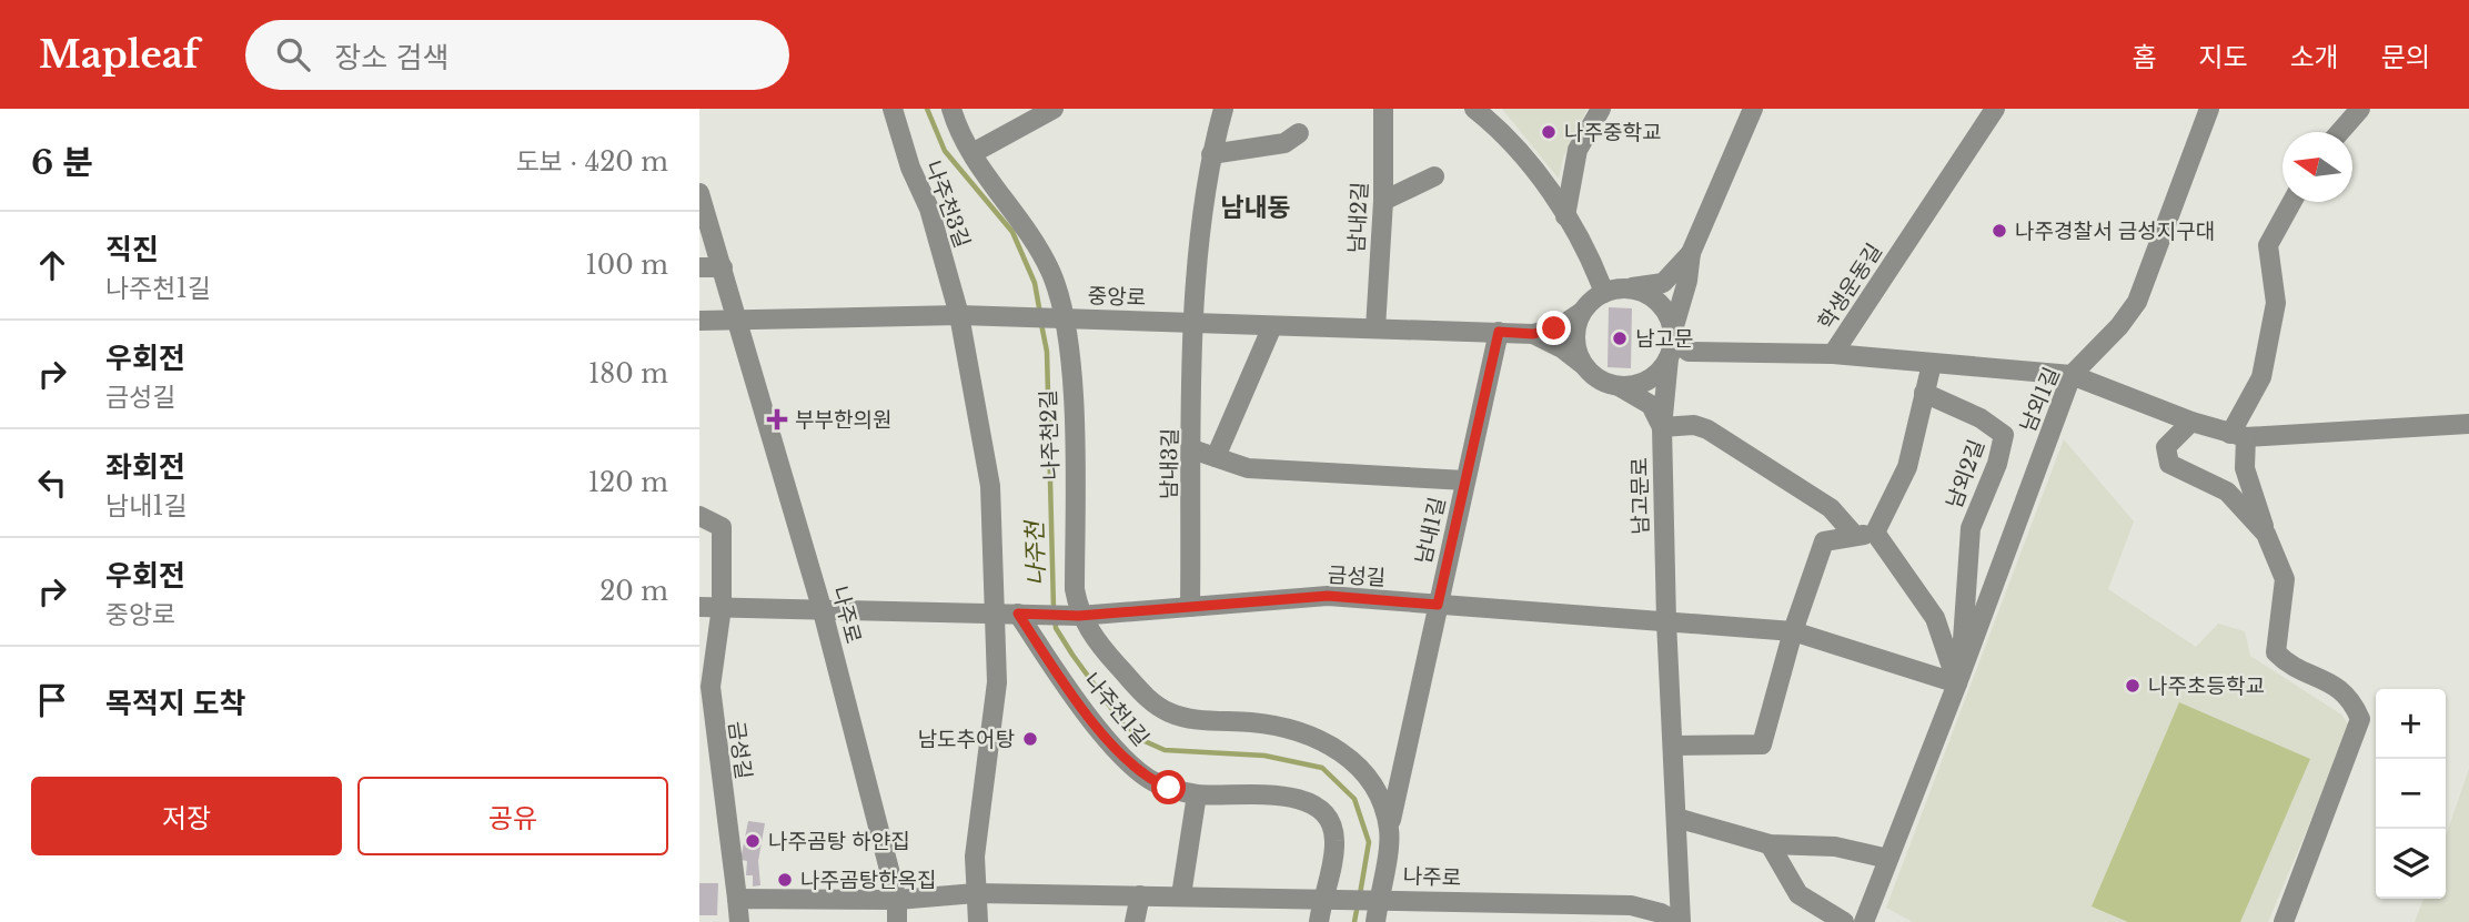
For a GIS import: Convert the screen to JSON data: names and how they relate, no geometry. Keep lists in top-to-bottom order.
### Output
{
  "streets": {
    "street": [
      "나주천3길",
      "남내2길",
      "학생운동길",
      "중앙로",
      "남외1길",
      "나주천2길",
      "남내3길",
      "남외2길",
      "남고문로",
      "남내1길",
      "금성길",
      "나주로",
      "나주천1길"
    ]
  },
  "crossings": [
    ["나주천3길", "중앙로"],
    ["남내2길", "중앙로"],
    ["중앙로", "나주천2길"],
    ["중앙로", "남내3길"],
    ["중앙로", "남내1길"],
    ["중앙로", "나주로"],
    ["남외1길", "남외2길"],
    ["나주천2길", "금성길"],
    ["남내3길", "금성길"],
    ["남고문로", "금성길"],
    ["남고문로", "나주로"],
    ["남내1길", "금성길"],
    ["금성길", "나주로"],
    ["금성길", "나주천1길"],
    ["나주로", "나주천1길"]
  ],
  "districts": ["남내동"],
  "water": ["나주천"],
  "places": {
    "other": [
      "나주중학교",
      "나주경찰서 금성지구대",
      "남고문",
      "나주초등학교",
      "남도추어탕",
      "나주곰탕 하얀집",
      "나주곰탕한옥집"
    ],
    "health": ["부부한의원"]
  },
  "north": "left",
  "page": {
    "header": "Mapleaf",
    "search": "장소 검색",
    "nav": [
      "홈",
      "지도",
      "소개",
      "문의"
    ],
    "heading": ["6 분", "도보 · 420 m"],
    "list": [
      ["직진", "나주천1길", "100 m"],
      ["우회전", "금성길", "180 m"],
      ["좌회전", "남내1길", "120 m"],
      ["우회전", "중앙로", "20 m"],
      "목적지 도착"
    ],
    "map_buttons": ["+", "−"],
    "buttons": ["저장", "공유"]
  }
}
